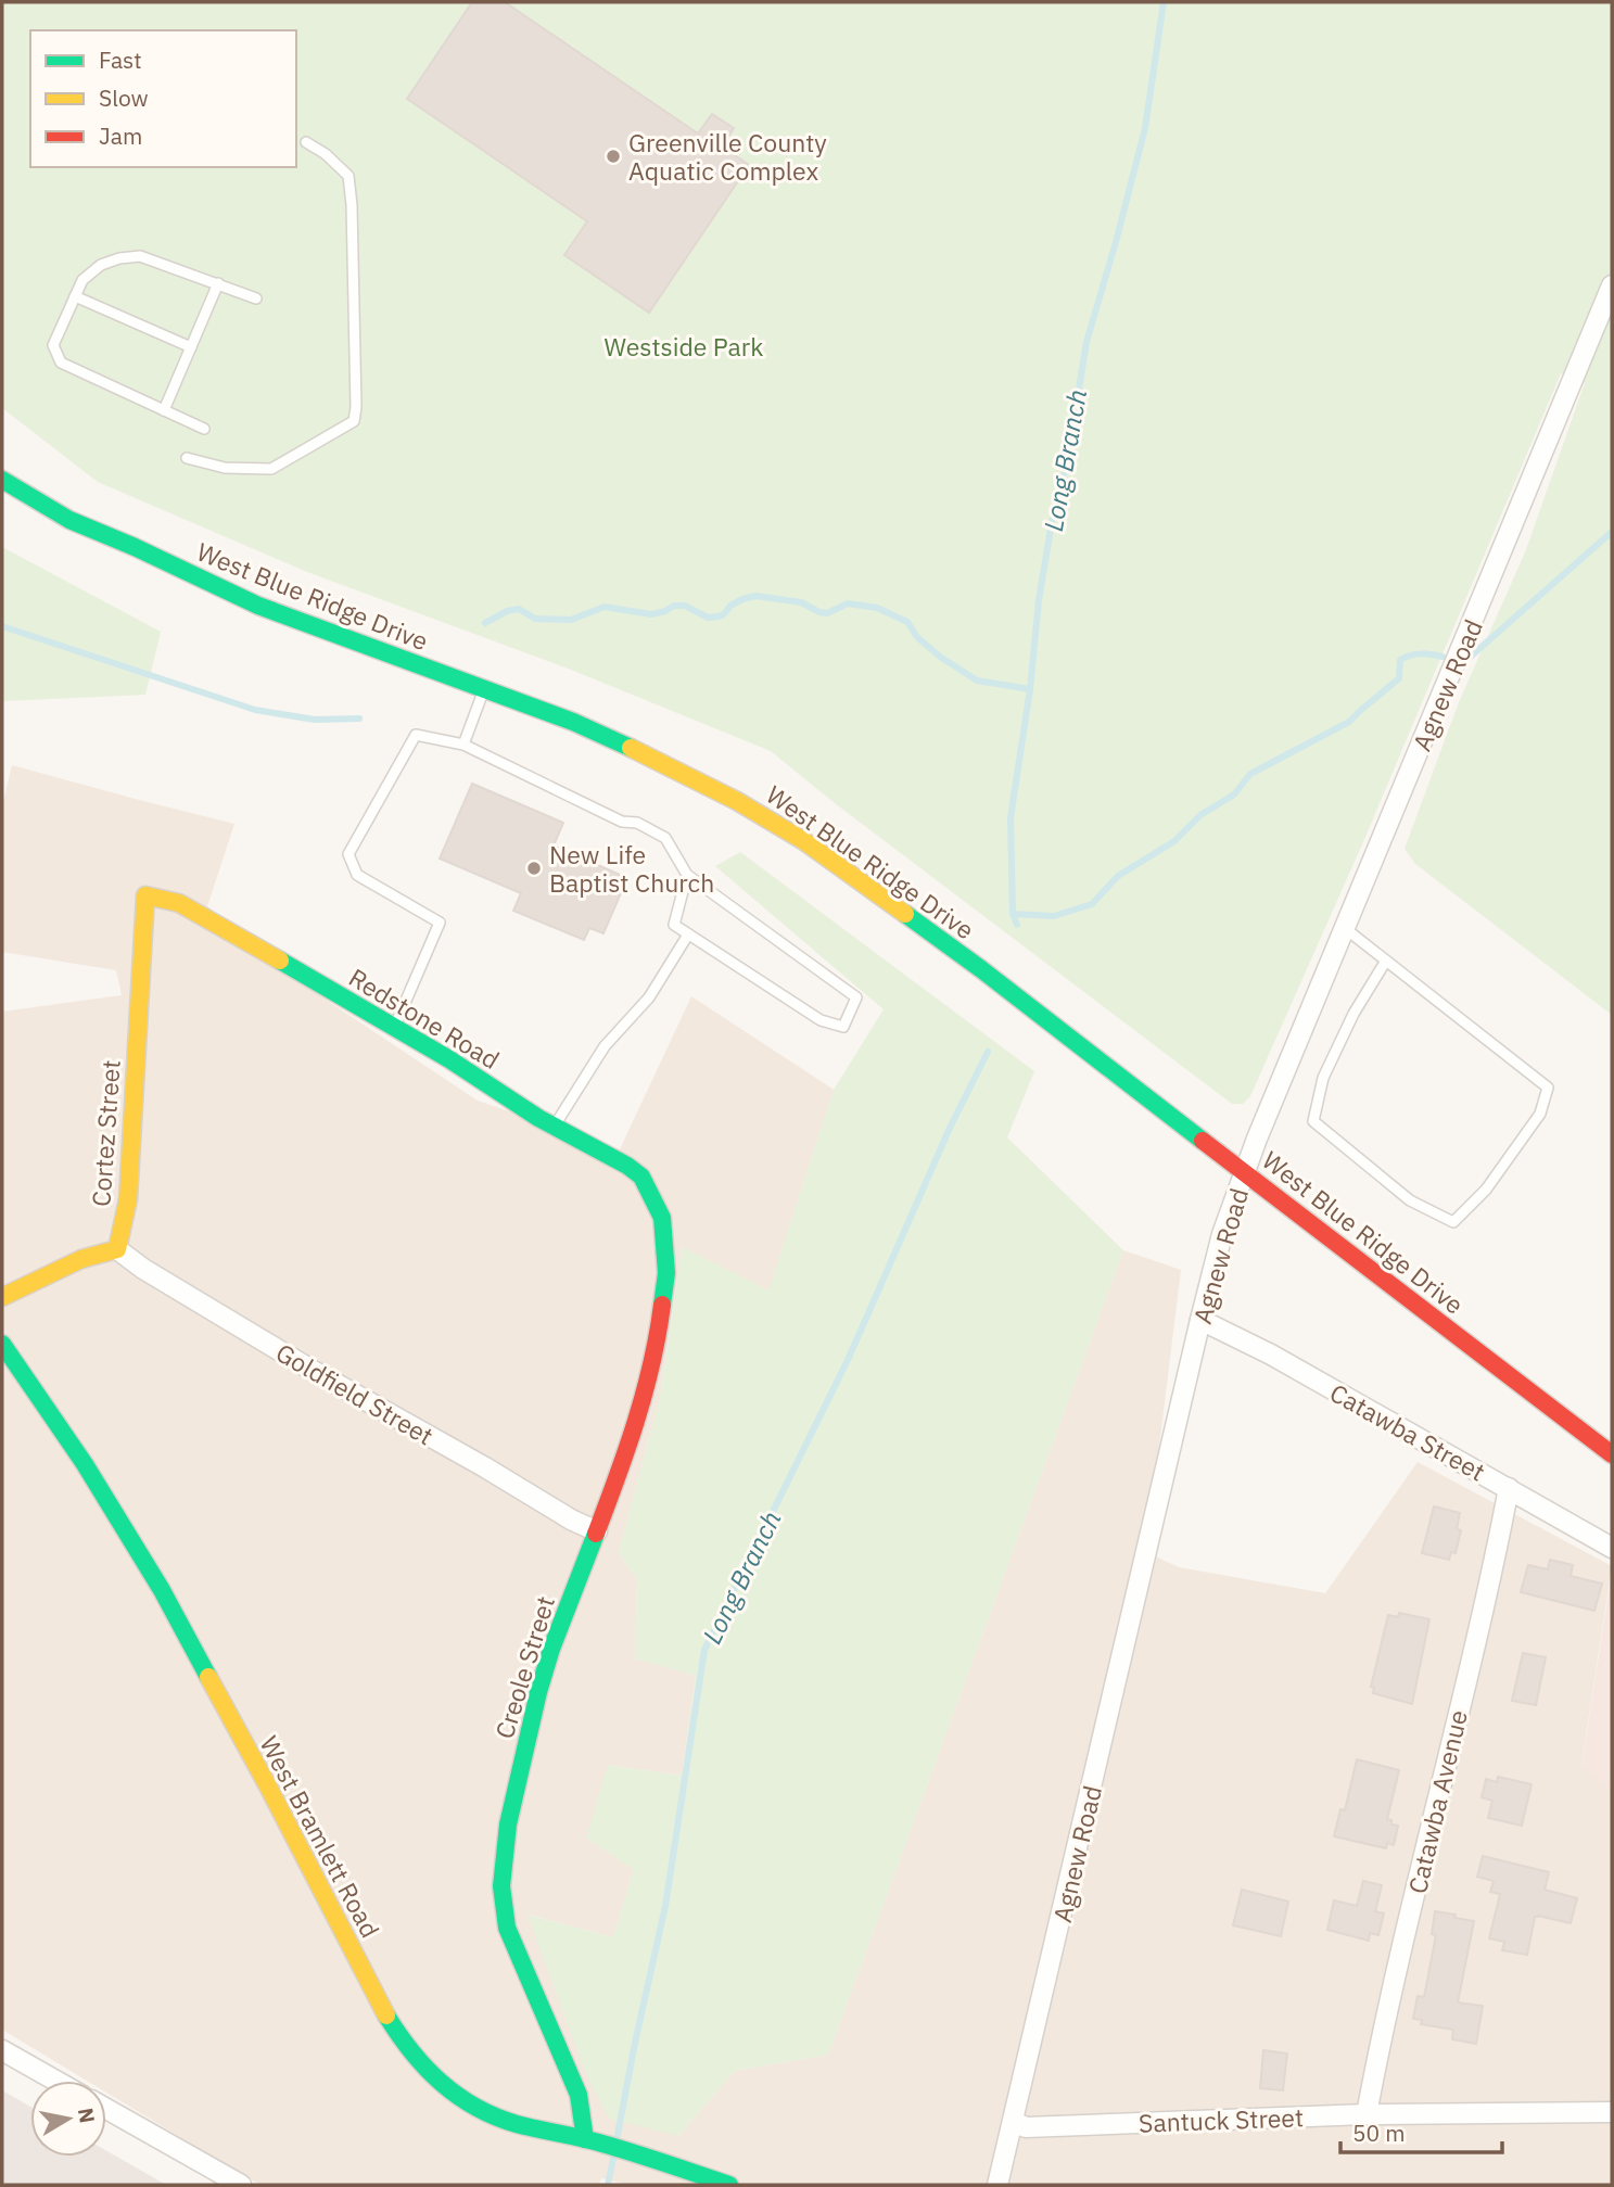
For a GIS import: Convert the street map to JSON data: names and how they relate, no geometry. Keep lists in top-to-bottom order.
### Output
{
  "streets": {
    "street": [
      "West Blue Ridge Drive",
      "Agnew Road",
      "Redstone Road",
      "Cortez Street",
      "Goldfield Street",
      "Catawba Street",
      "Creole Street",
      "Catawba Avenue",
      "West Bramlett Road",
      "Santuck Street"
    ]
  },
  "crossings": [
    ["West Blue Ridge Drive", "Agnew Road"],
    ["Agnew Road", "Catawba Street"],
    ["Agnew Road", "Santuck Street"],
    ["Redstone Road", "Cortez Street"],
    ["Redstone Road", "Creole Street"],
    ["Cortez Street", "Goldfield Street"],
    ["Goldfield Street", "Creole Street"],
    ["Catawba Street", "Catawba Avenue"],
    ["Creole Street", "West Bramlett Road"],
    ["Catawba Avenue", "Santuck Street"]
  ],
  "water": ["Long Branch"],
  "parks": ["Westside Park"],
  "places": ["Greenville County Aquatic Complex", "New Life Baptist Church"],
  "legend": ["Fast", "Slow", "Jam"],
  "scale_bar": "50 m",
  "north": "right"
}
